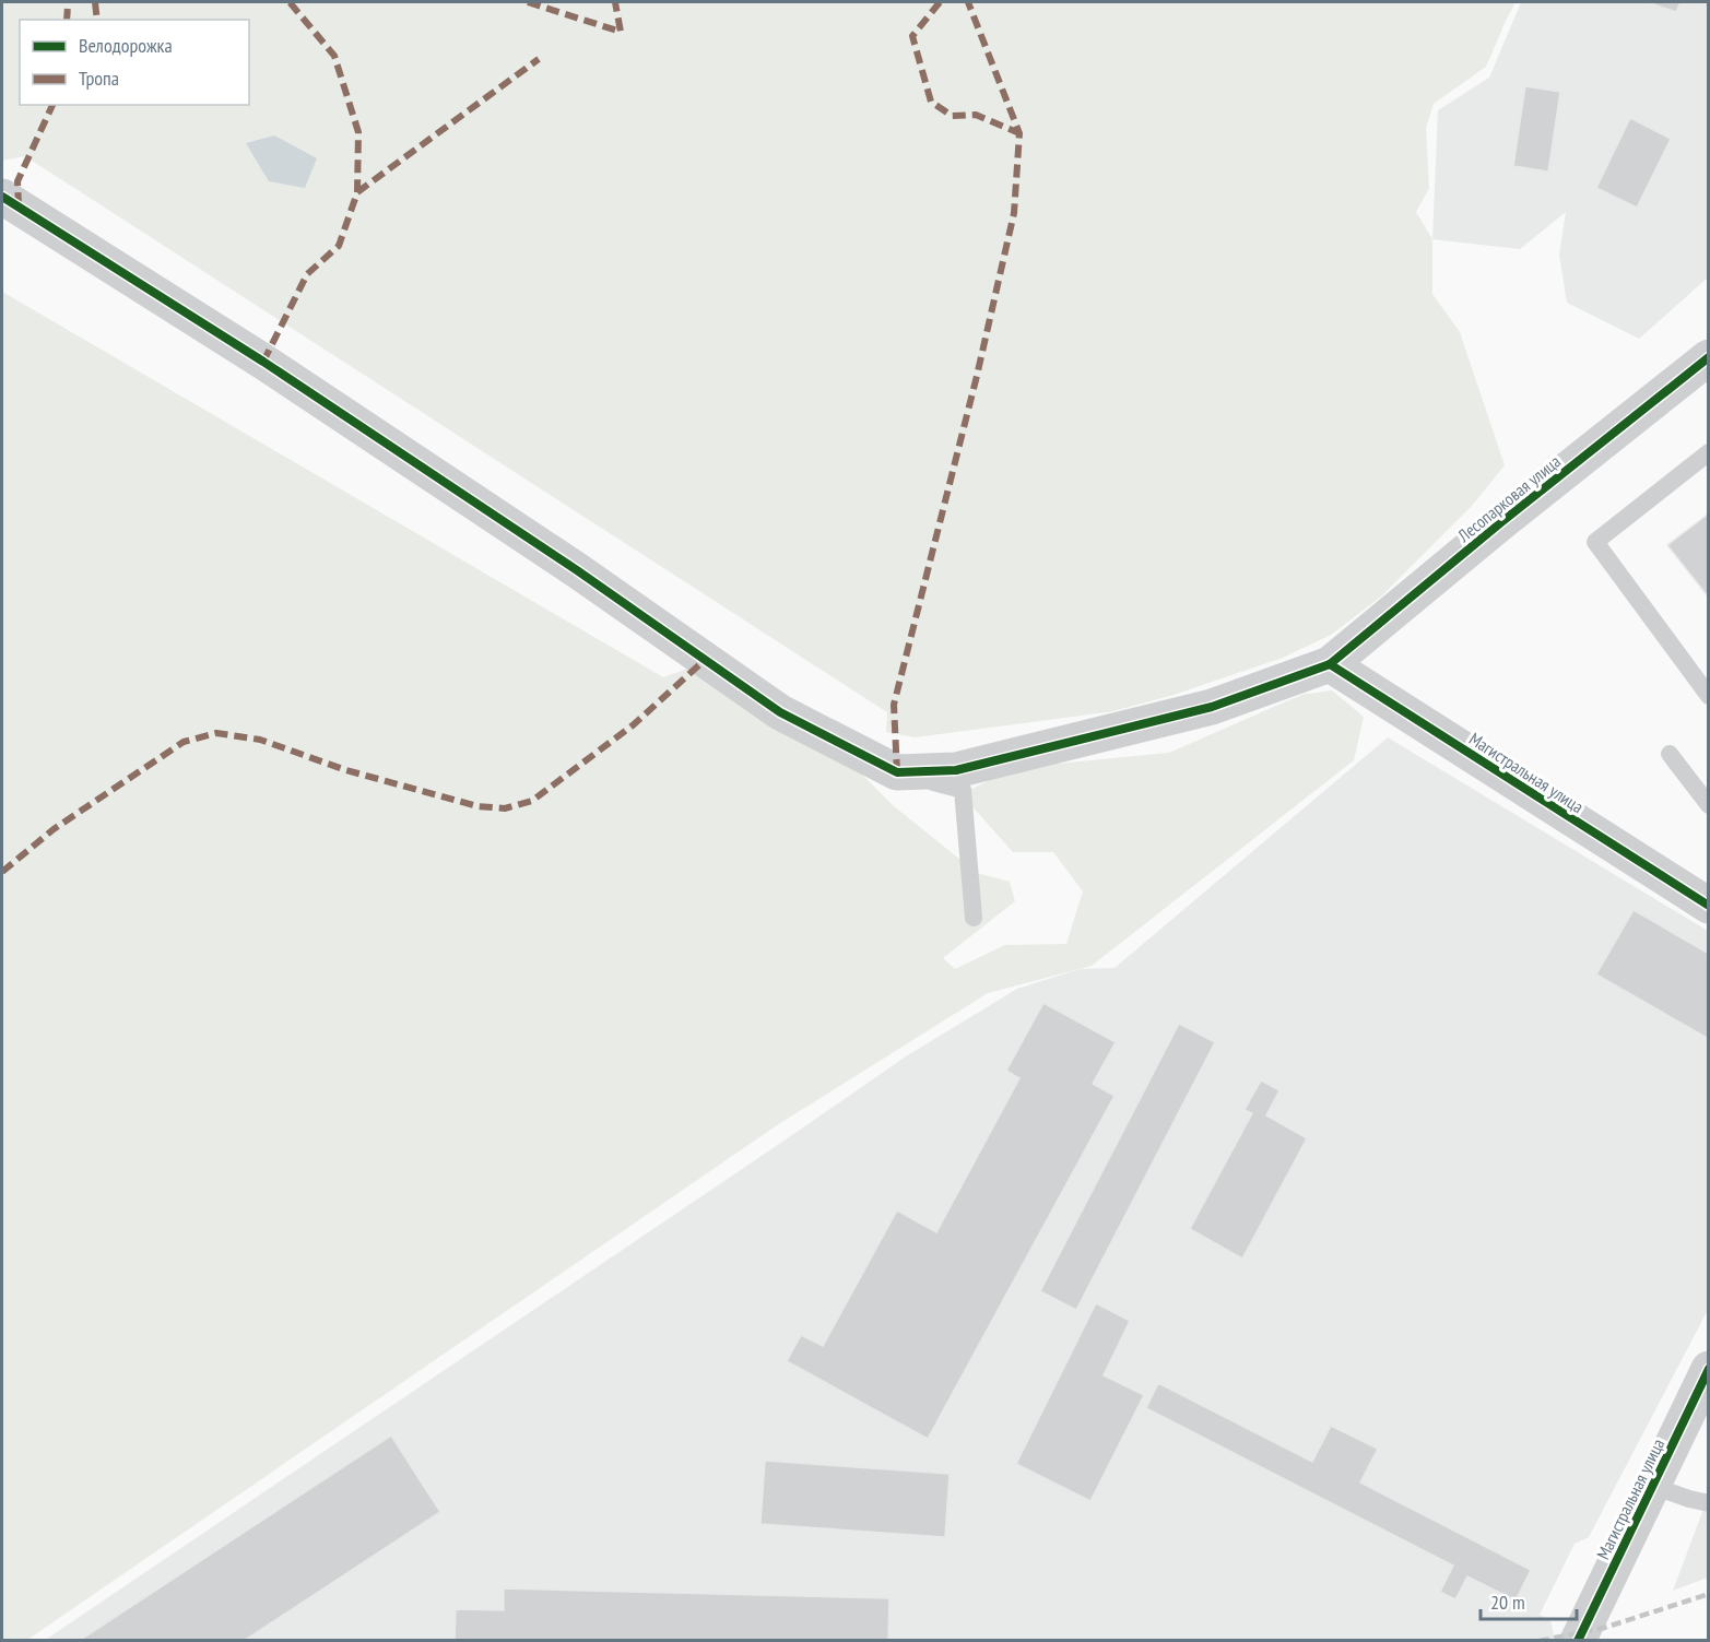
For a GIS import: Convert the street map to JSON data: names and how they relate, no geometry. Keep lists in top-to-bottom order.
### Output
{
  "streets": {
    "street": ["Лесопарковая улица", "Магистральная улица"]
  },
  "crossings": [
    ["Лесопарковая улица", "Магистральная улица"]
  ],
  "legend": ["Велодорожка", "Тропа"],
  "scale_bar": "20 m"
}
